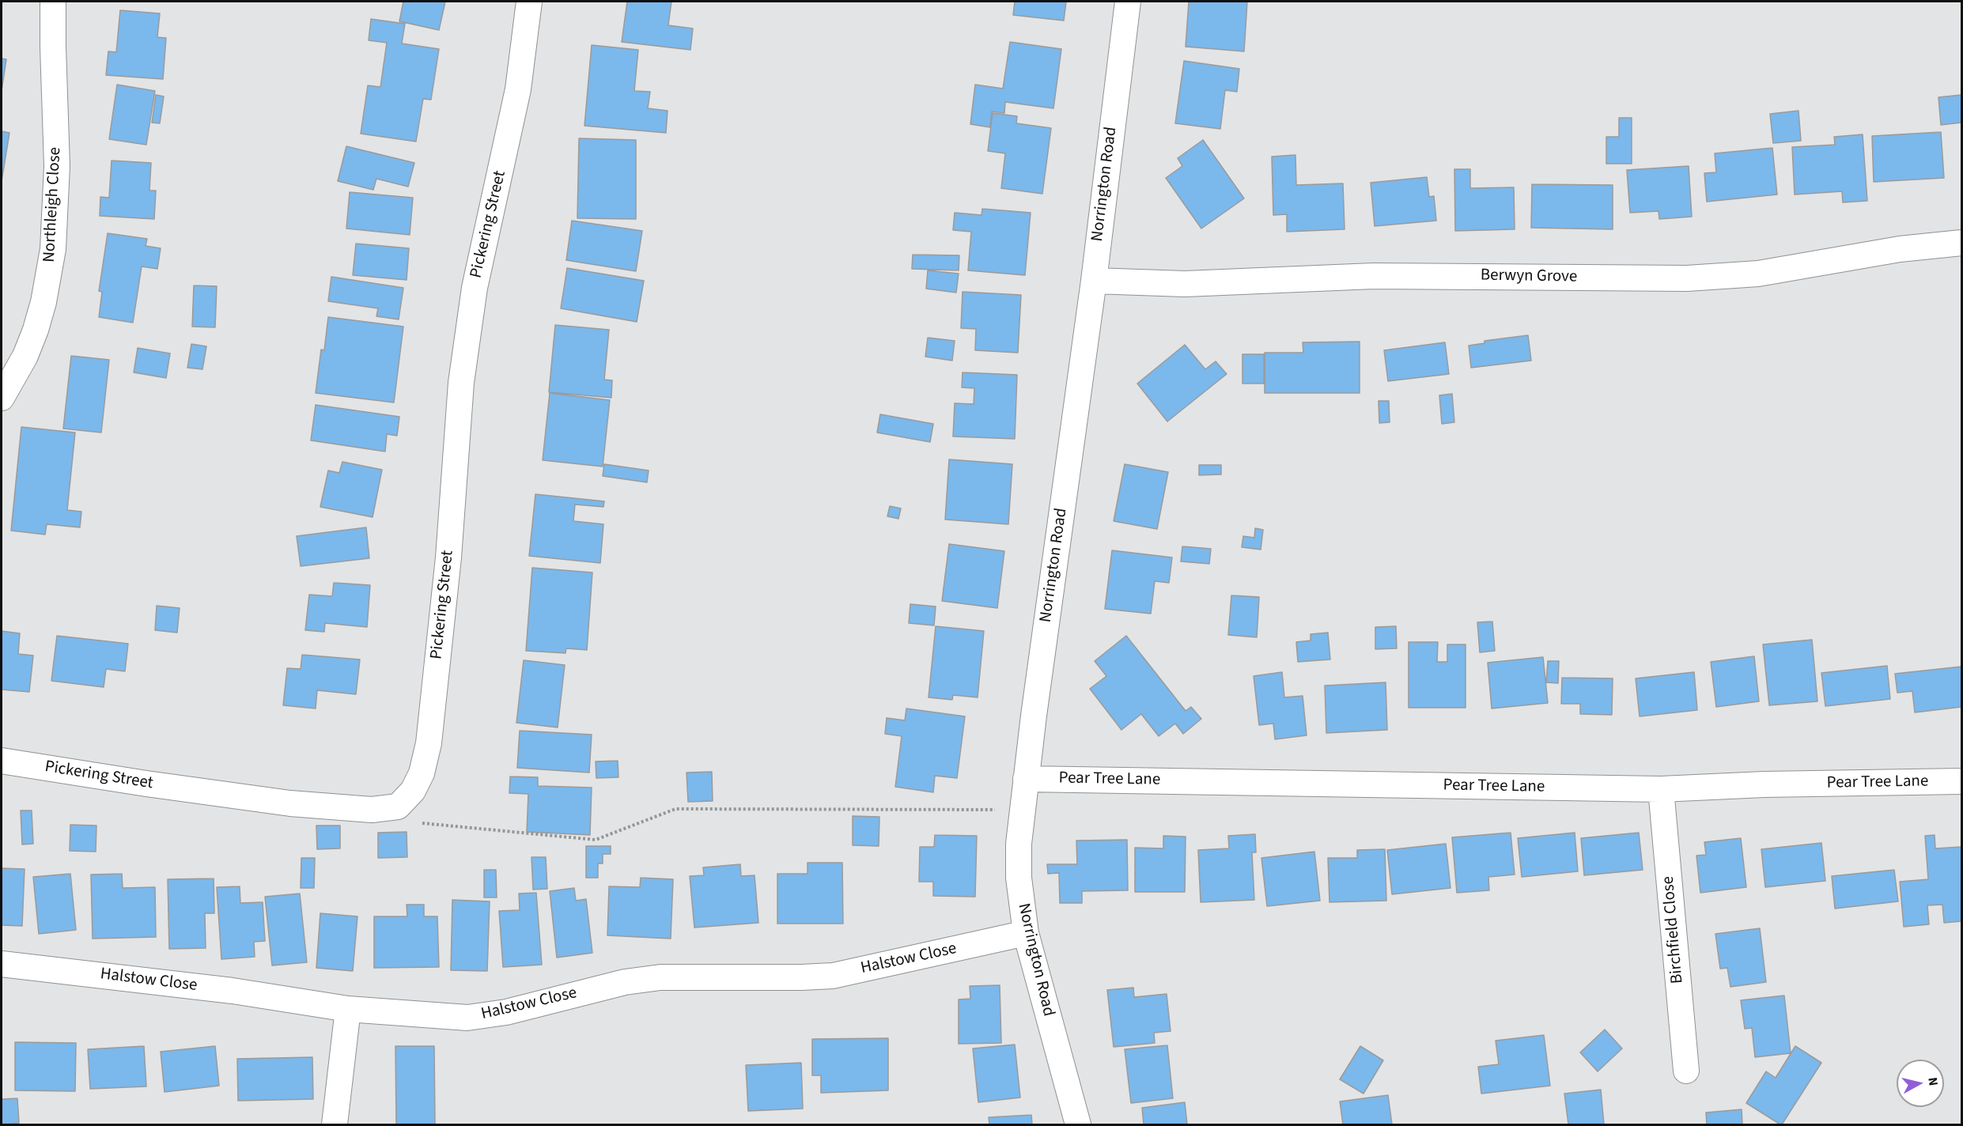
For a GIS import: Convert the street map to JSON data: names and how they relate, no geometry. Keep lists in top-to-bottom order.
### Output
{
  "streets": {
    "street": [
      "Norrington Road",
      "Northleigh Close",
      "Pickering Street",
      "Berwyn Grove",
      "Pear Tree Lane",
      "Birchfield Close",
      "Halstow Close"
    ]
  },
  "crossings": [
    ["Norrington Road", "Berwyn Grove"],
    ["Norrington Road", "Pear Tree Lane"],
    ["Norrington Road", "Halstow Close"],
    ["Pear Tree Lane", "Birchfield Close"]
  ],
  "north": "right"
}
